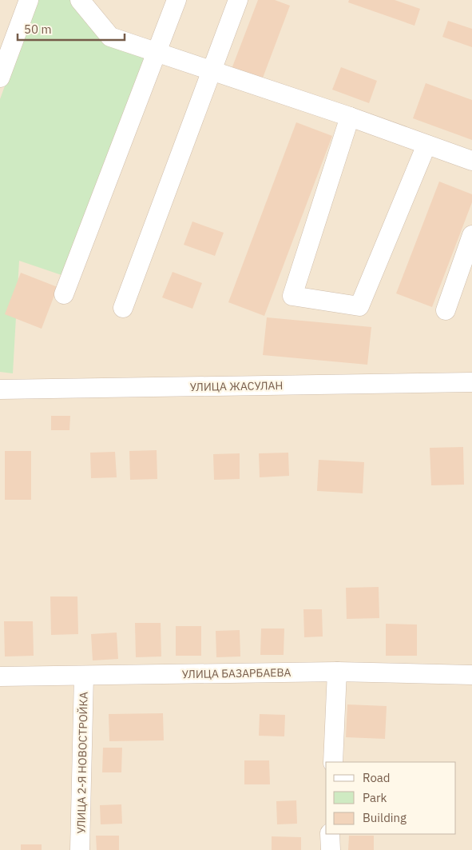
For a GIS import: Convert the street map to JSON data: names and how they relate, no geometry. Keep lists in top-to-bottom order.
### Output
{
  "streets": {
    "street": ["УЛИЦА ЖАСУЛАН", "УЛИЦА БАЗАРБАЕВА", "УЛИЦА 2-Я НОВОСТРОЙКА"]
  },
  "crossings": [
    ["УЛИЦА БАЗАРБАЕВА", "УЛИЦА 2-Я НОВОСТРОЙКА"]
  ],
  "legend": ["Road", "Park", "Building"],
  "scale_bar": "50 m"
}
